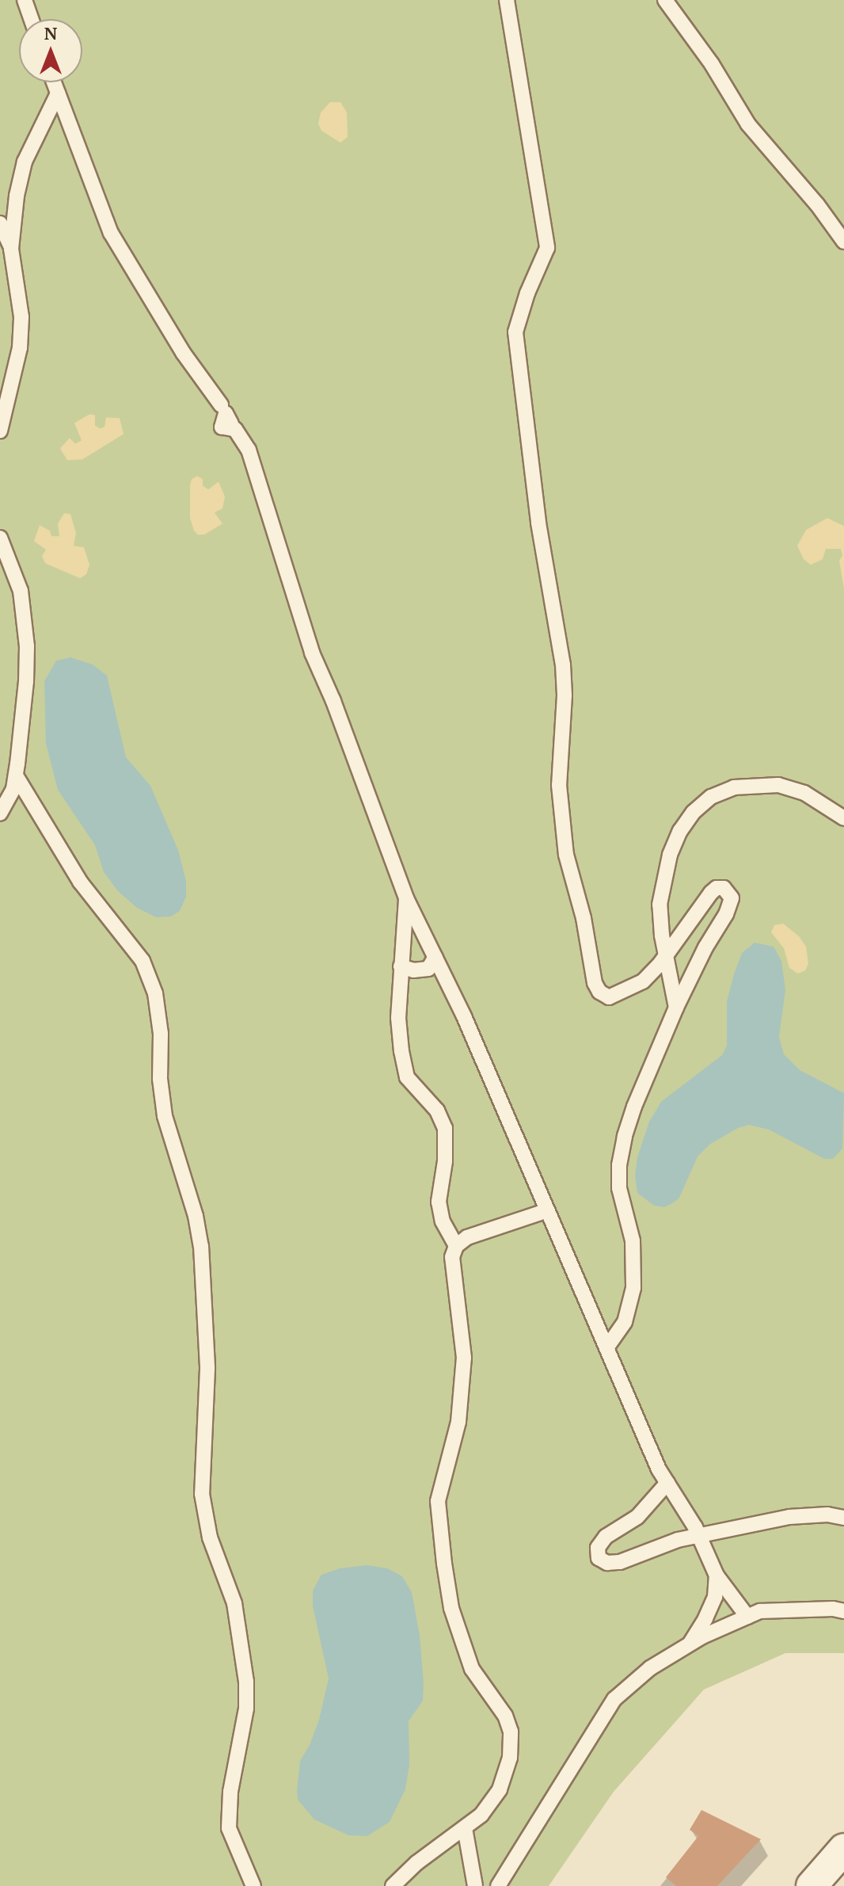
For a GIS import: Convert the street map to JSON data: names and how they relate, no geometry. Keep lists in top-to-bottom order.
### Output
{
  "north": "top"
}
